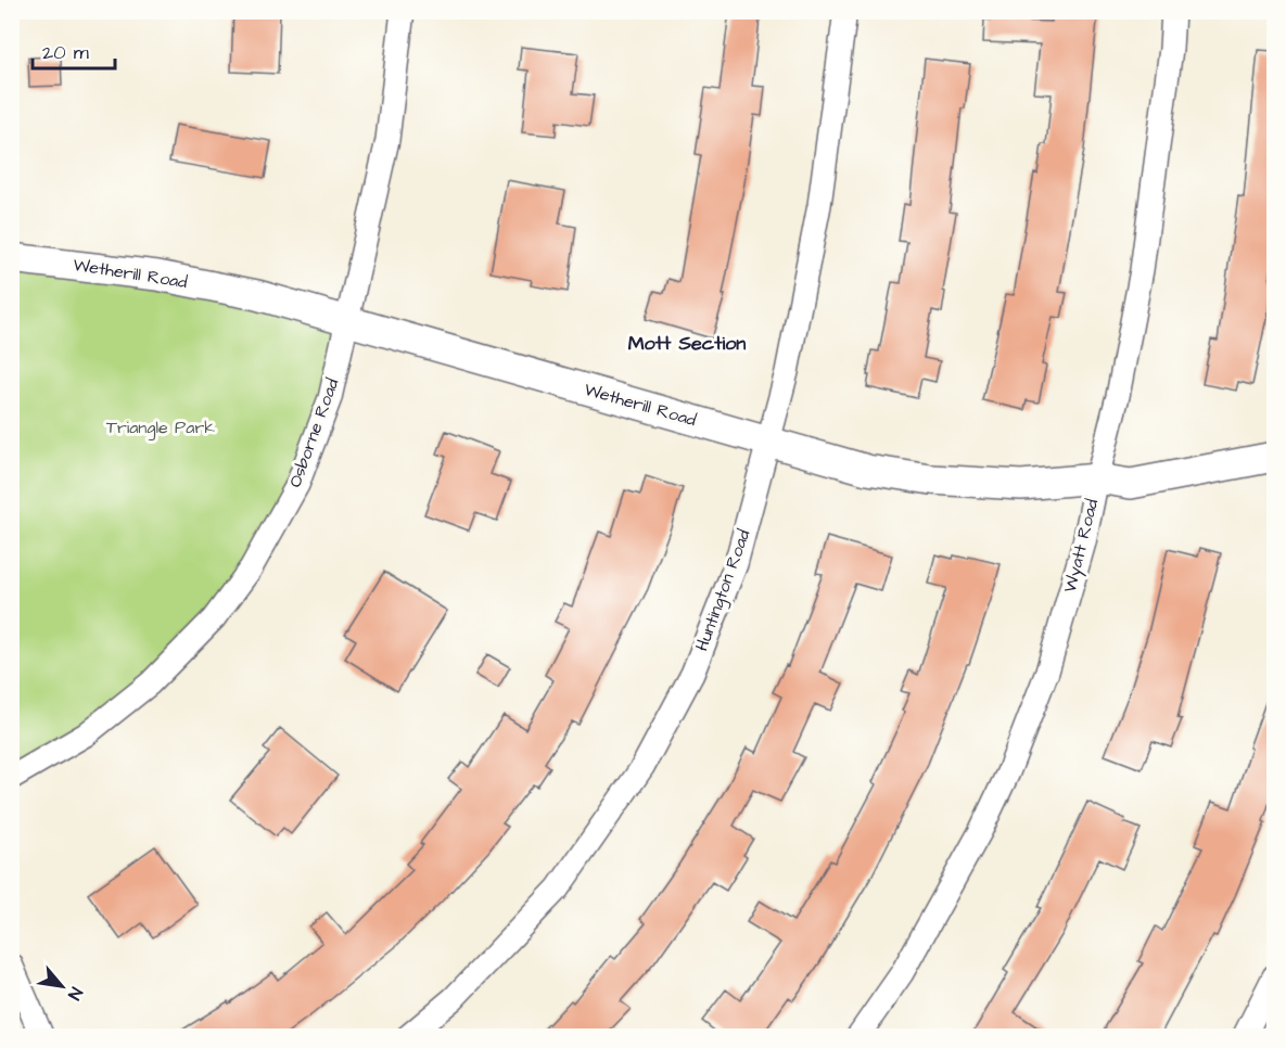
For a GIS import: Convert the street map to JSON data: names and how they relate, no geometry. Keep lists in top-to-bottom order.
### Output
{
  "streets": {
    "street": [
      "Wetherill Road",
      "Osborne Road",
      "Wyatt Road",
      "Huntington Road"
    ]
  },
  "crossings": [
    ["Wetherill Road", "Osborne Road"],
    ["Wetherill Road", "Wyatt Road"],
    ["Wetherill Road", "Huntington Road"]
  ],
  "districts": ["Mott Section"],
  "parks": ["Triangle Park"],
  "scale_bar": "20 m",
  "north": "bottom right"
}
